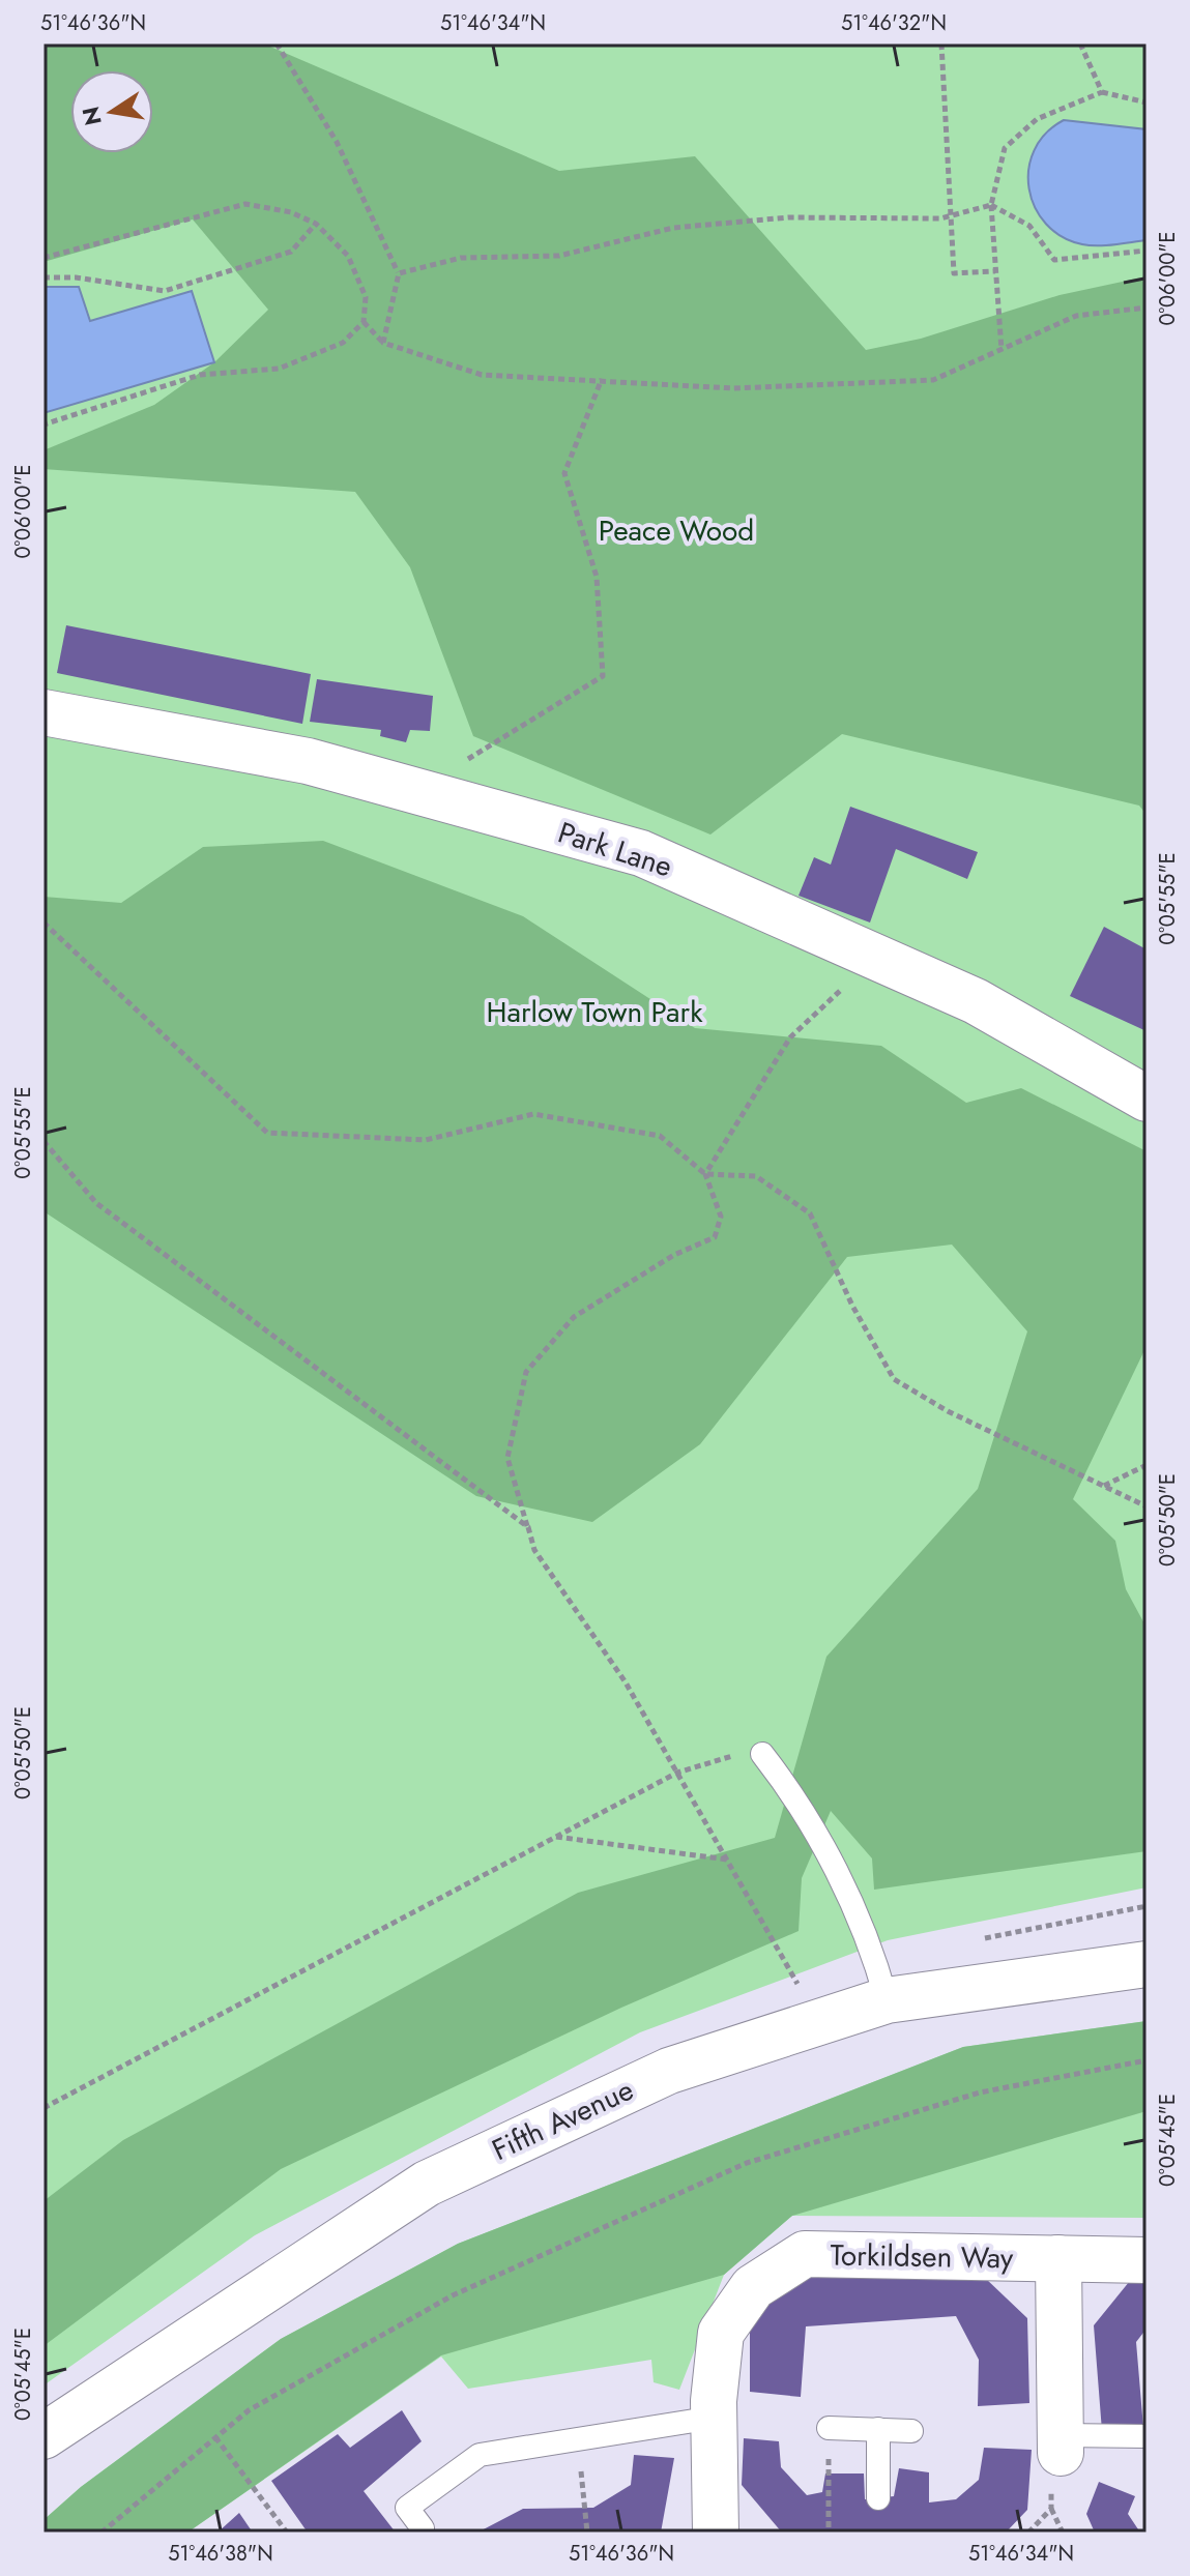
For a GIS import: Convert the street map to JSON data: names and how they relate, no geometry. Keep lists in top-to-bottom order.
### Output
{
  "streets": {
    "street": ["Park Lane", "Fifth Avenue", "Torkildsen Way"]
  },
  "parks": ["Peace Wood", "Harlow Town Park"],
  "north": "left",
  "coordinates": [
    "51°46'36\"N",
    "51°46'34\"N",
    "51°46'32\"N",
    "0°06'00\"E",
    "0°05'55\"E",
    "0°05'50\"E",
    "0°05'45\"E",
    "51°46'38\"N"
  ]
}
